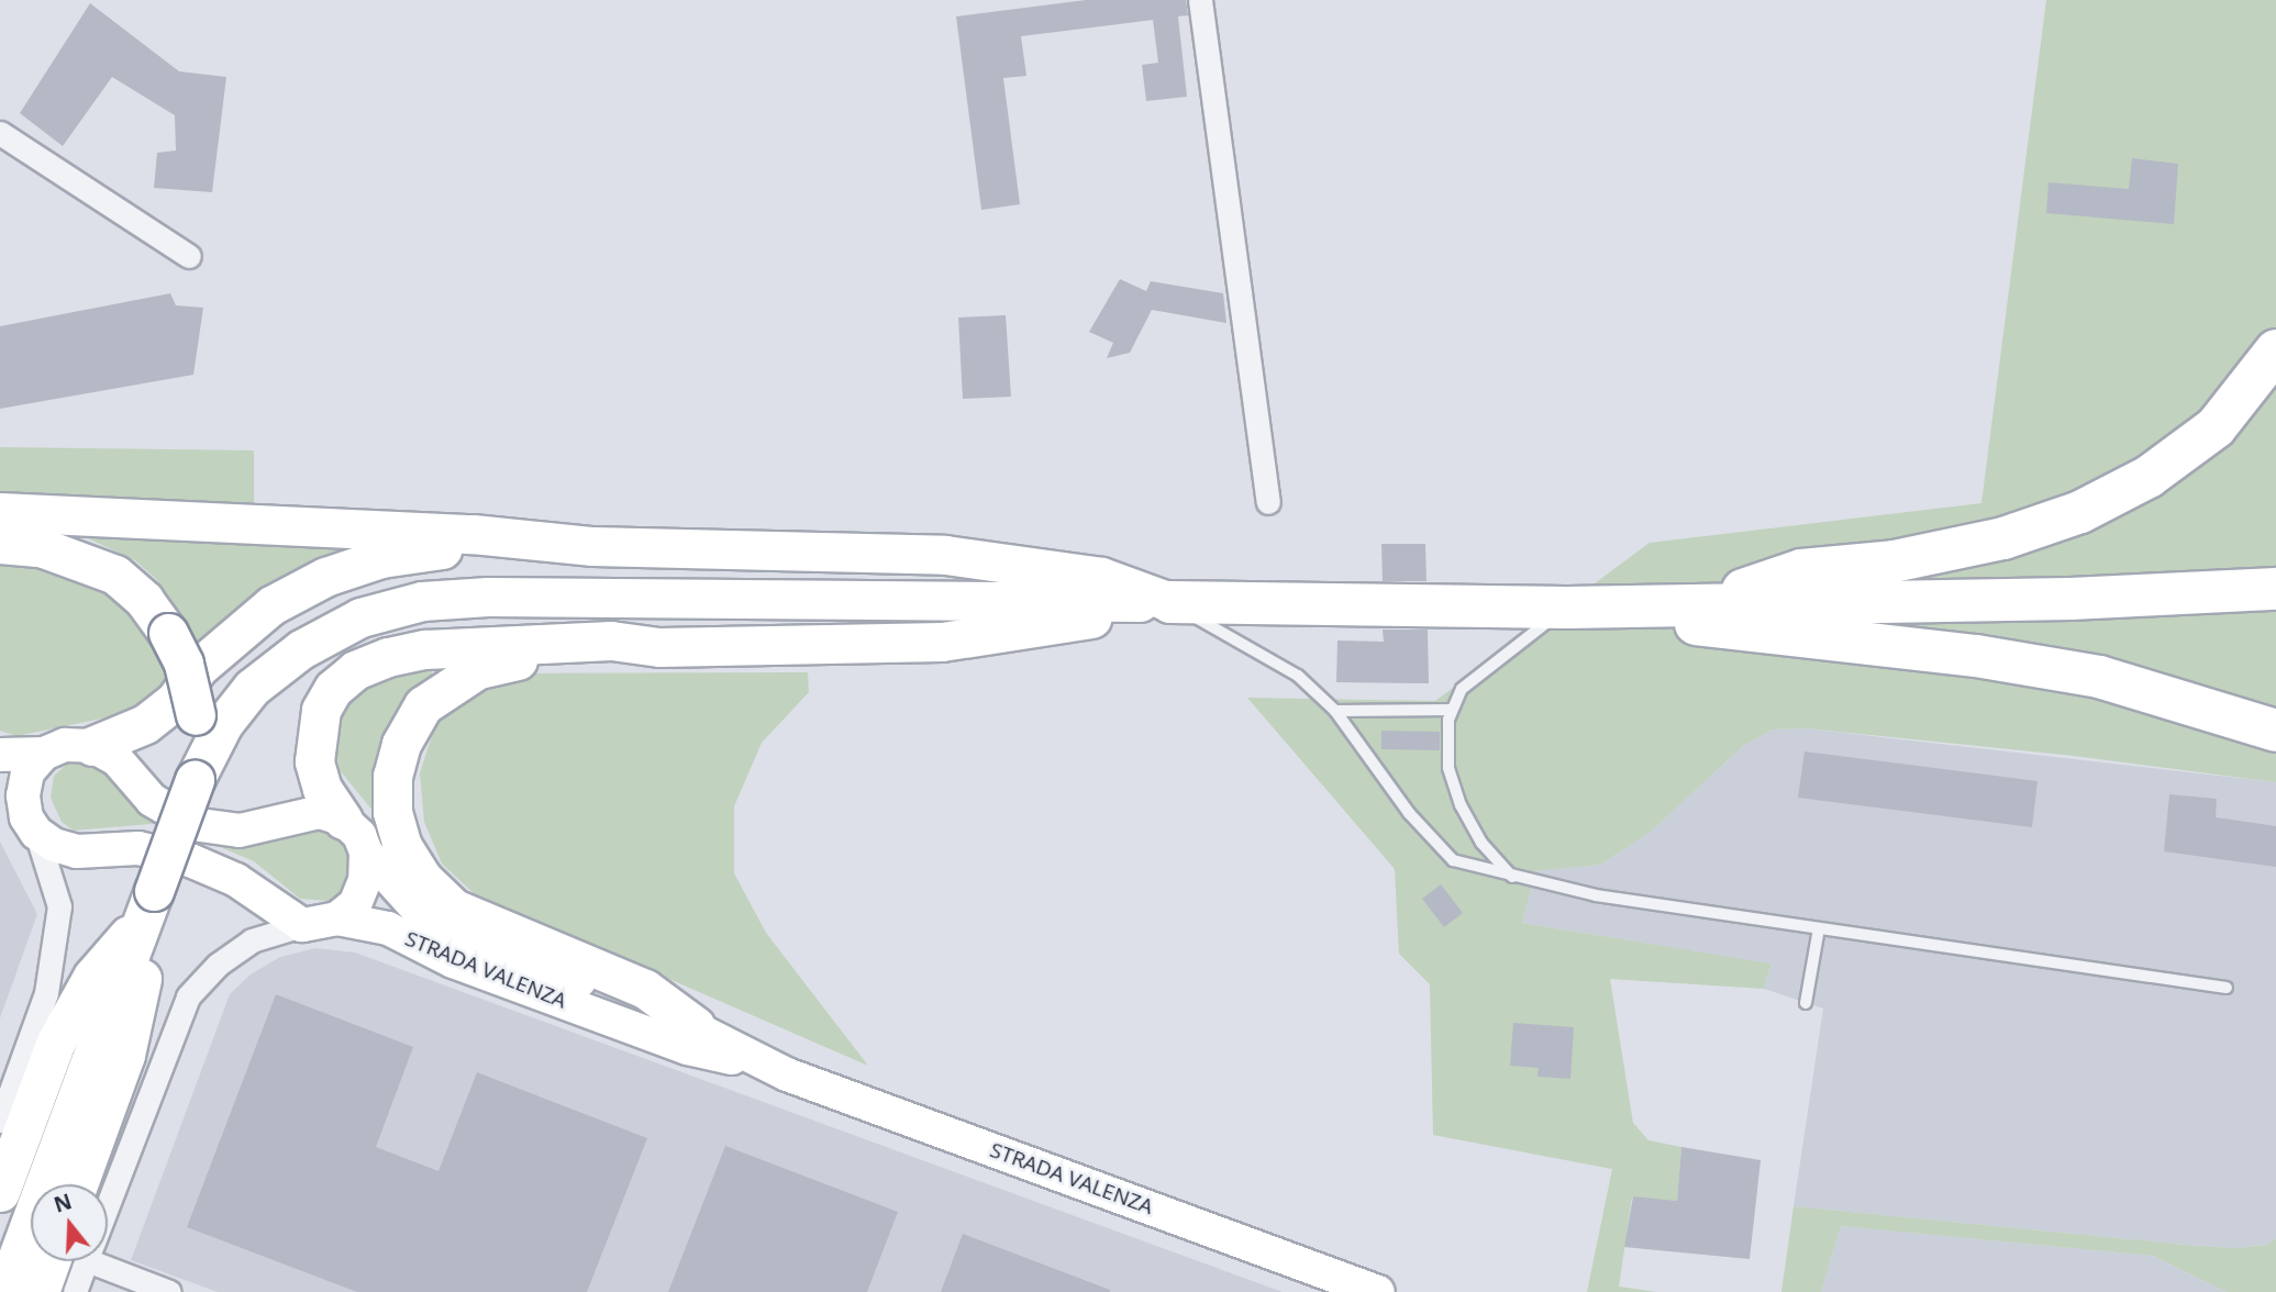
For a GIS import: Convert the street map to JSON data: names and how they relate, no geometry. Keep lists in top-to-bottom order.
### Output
{
  "streets": {
    "main road": ["STRADA VALENZA"]
  },
  "north": "top"
}
